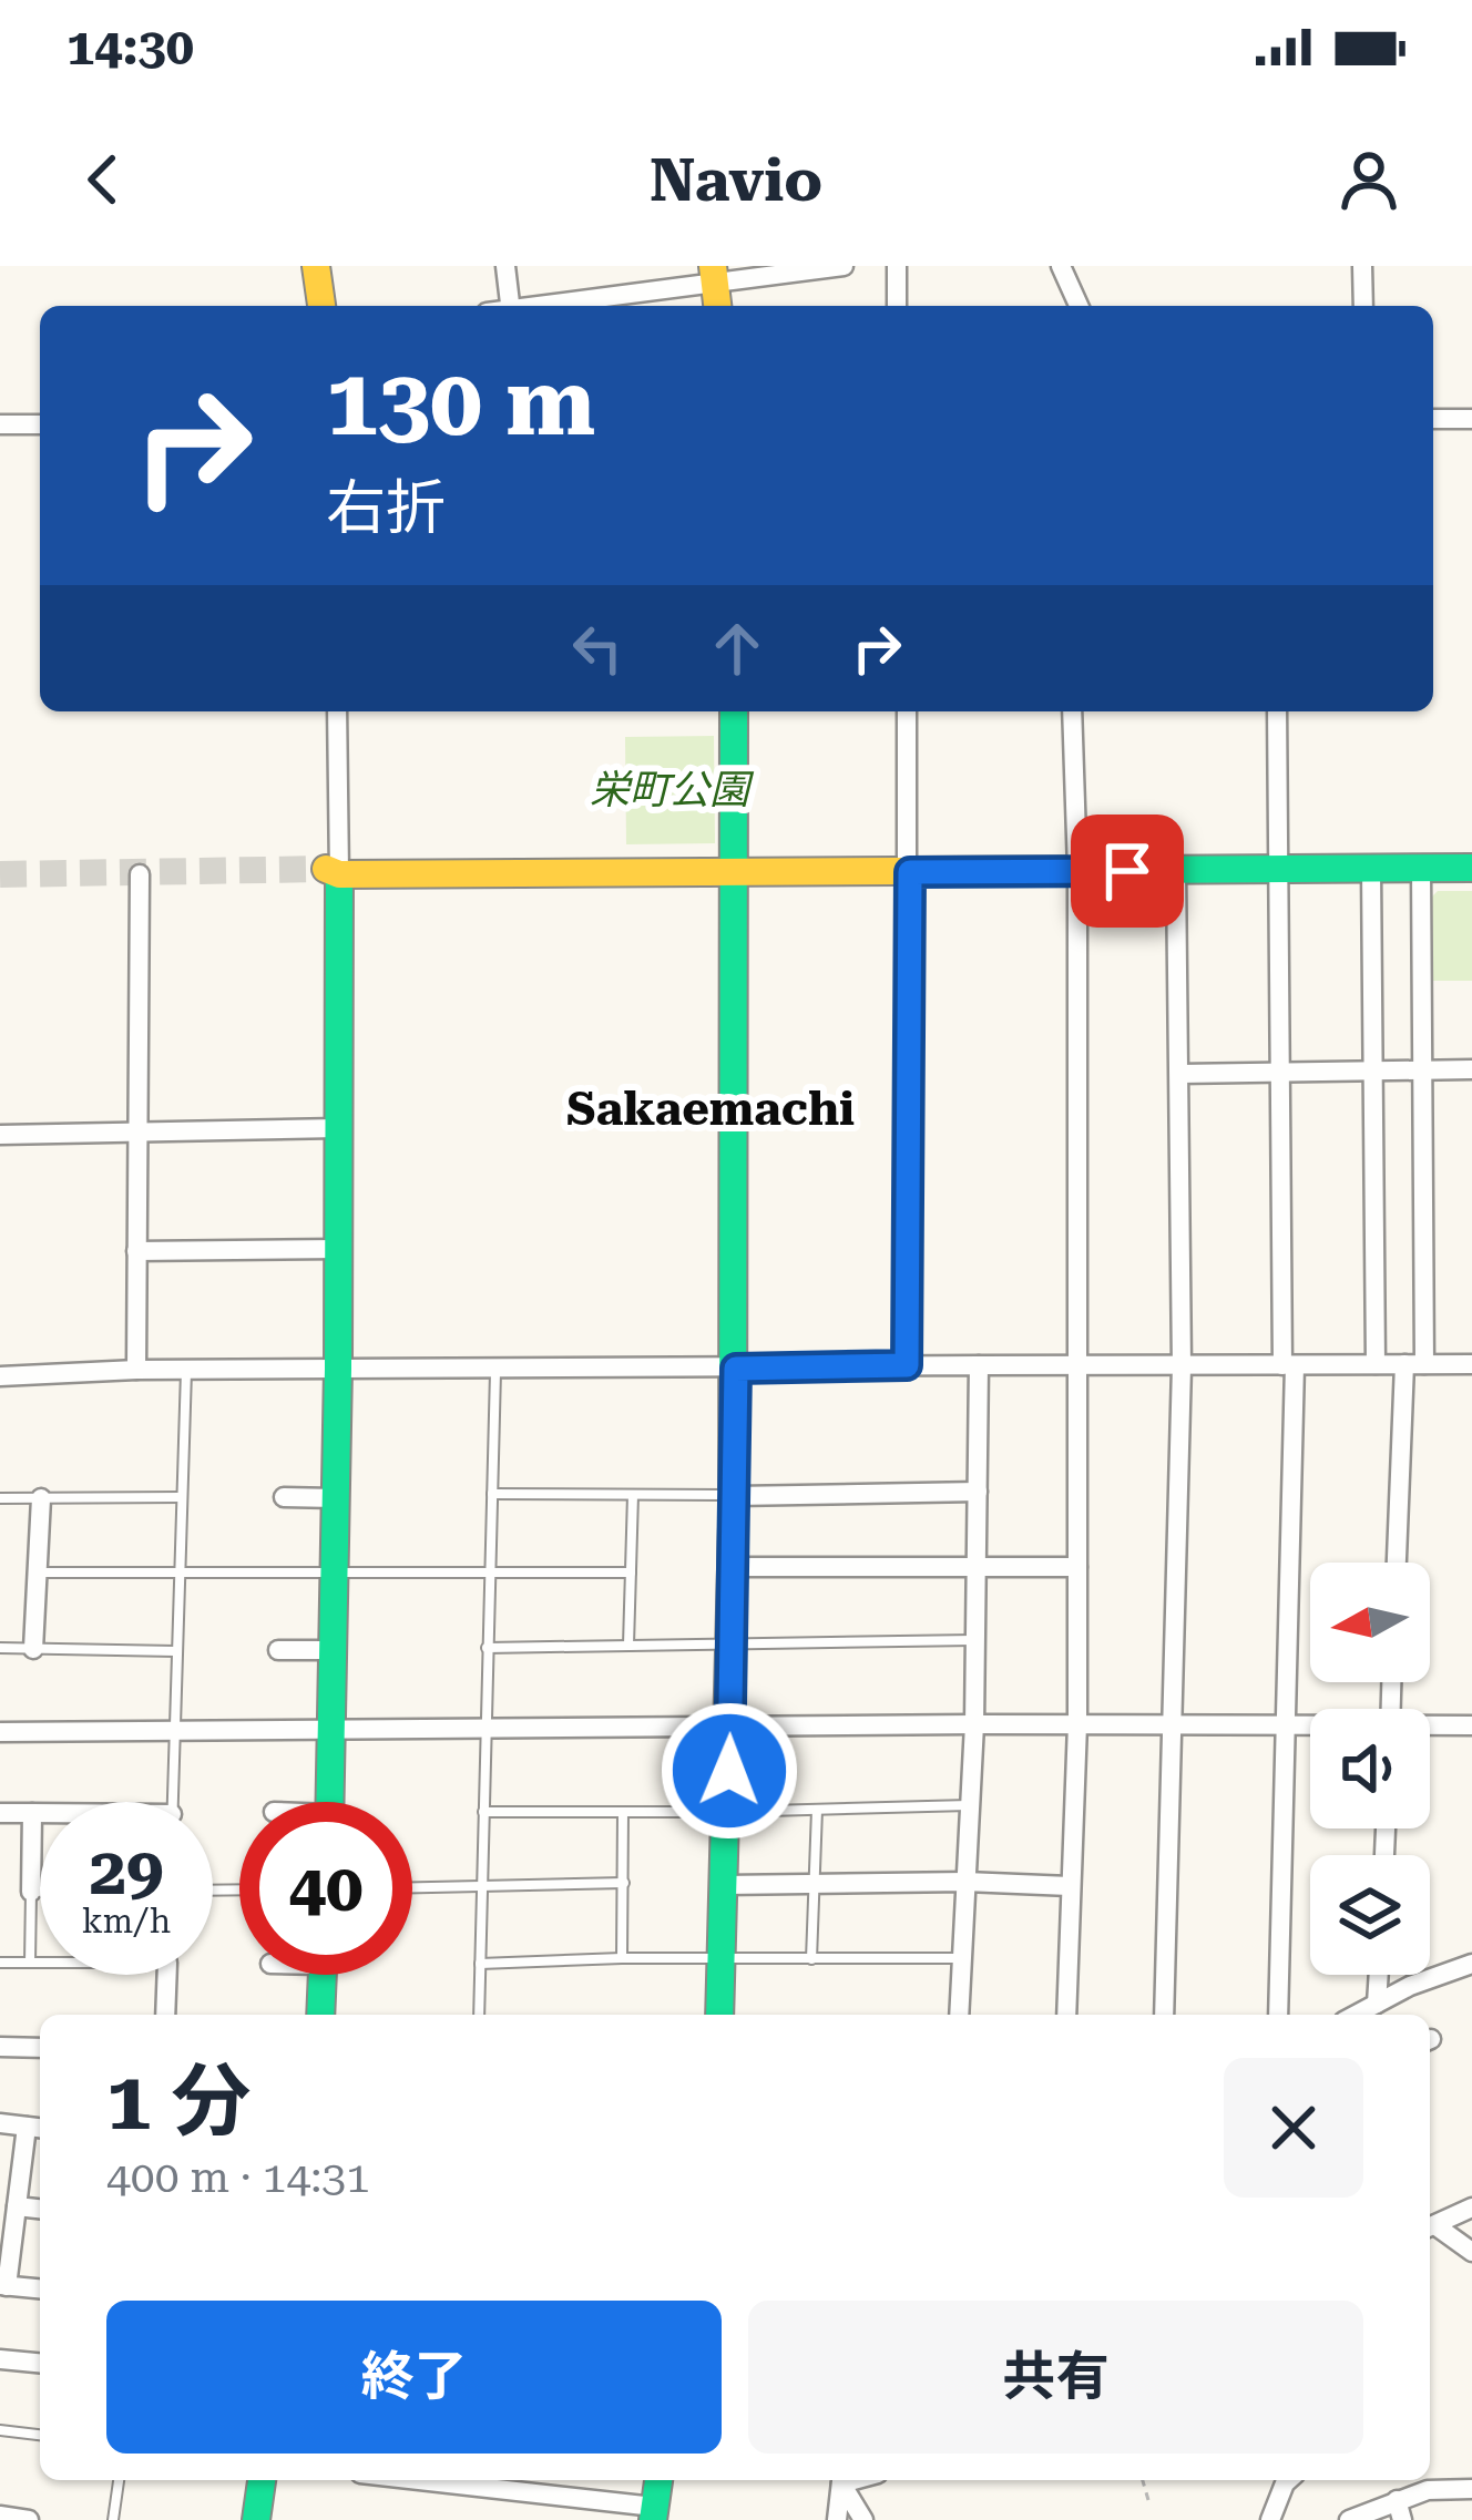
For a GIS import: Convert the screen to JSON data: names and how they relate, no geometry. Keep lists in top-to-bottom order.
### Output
{
  "districts": ["Sakaemachi"],
  "parks": ["栄町公園"],
  "north": "left",
  "page": {
    "status": "14:30",
    "header": "Navio",
    "turn": ["130 m", "右折"],
    "speed": "29 km/h",
    "limit": "40",
    "heading": ["1 分", "400 m · 14:31"],
    "buttons": ["終了", "共有"]
  }
}
